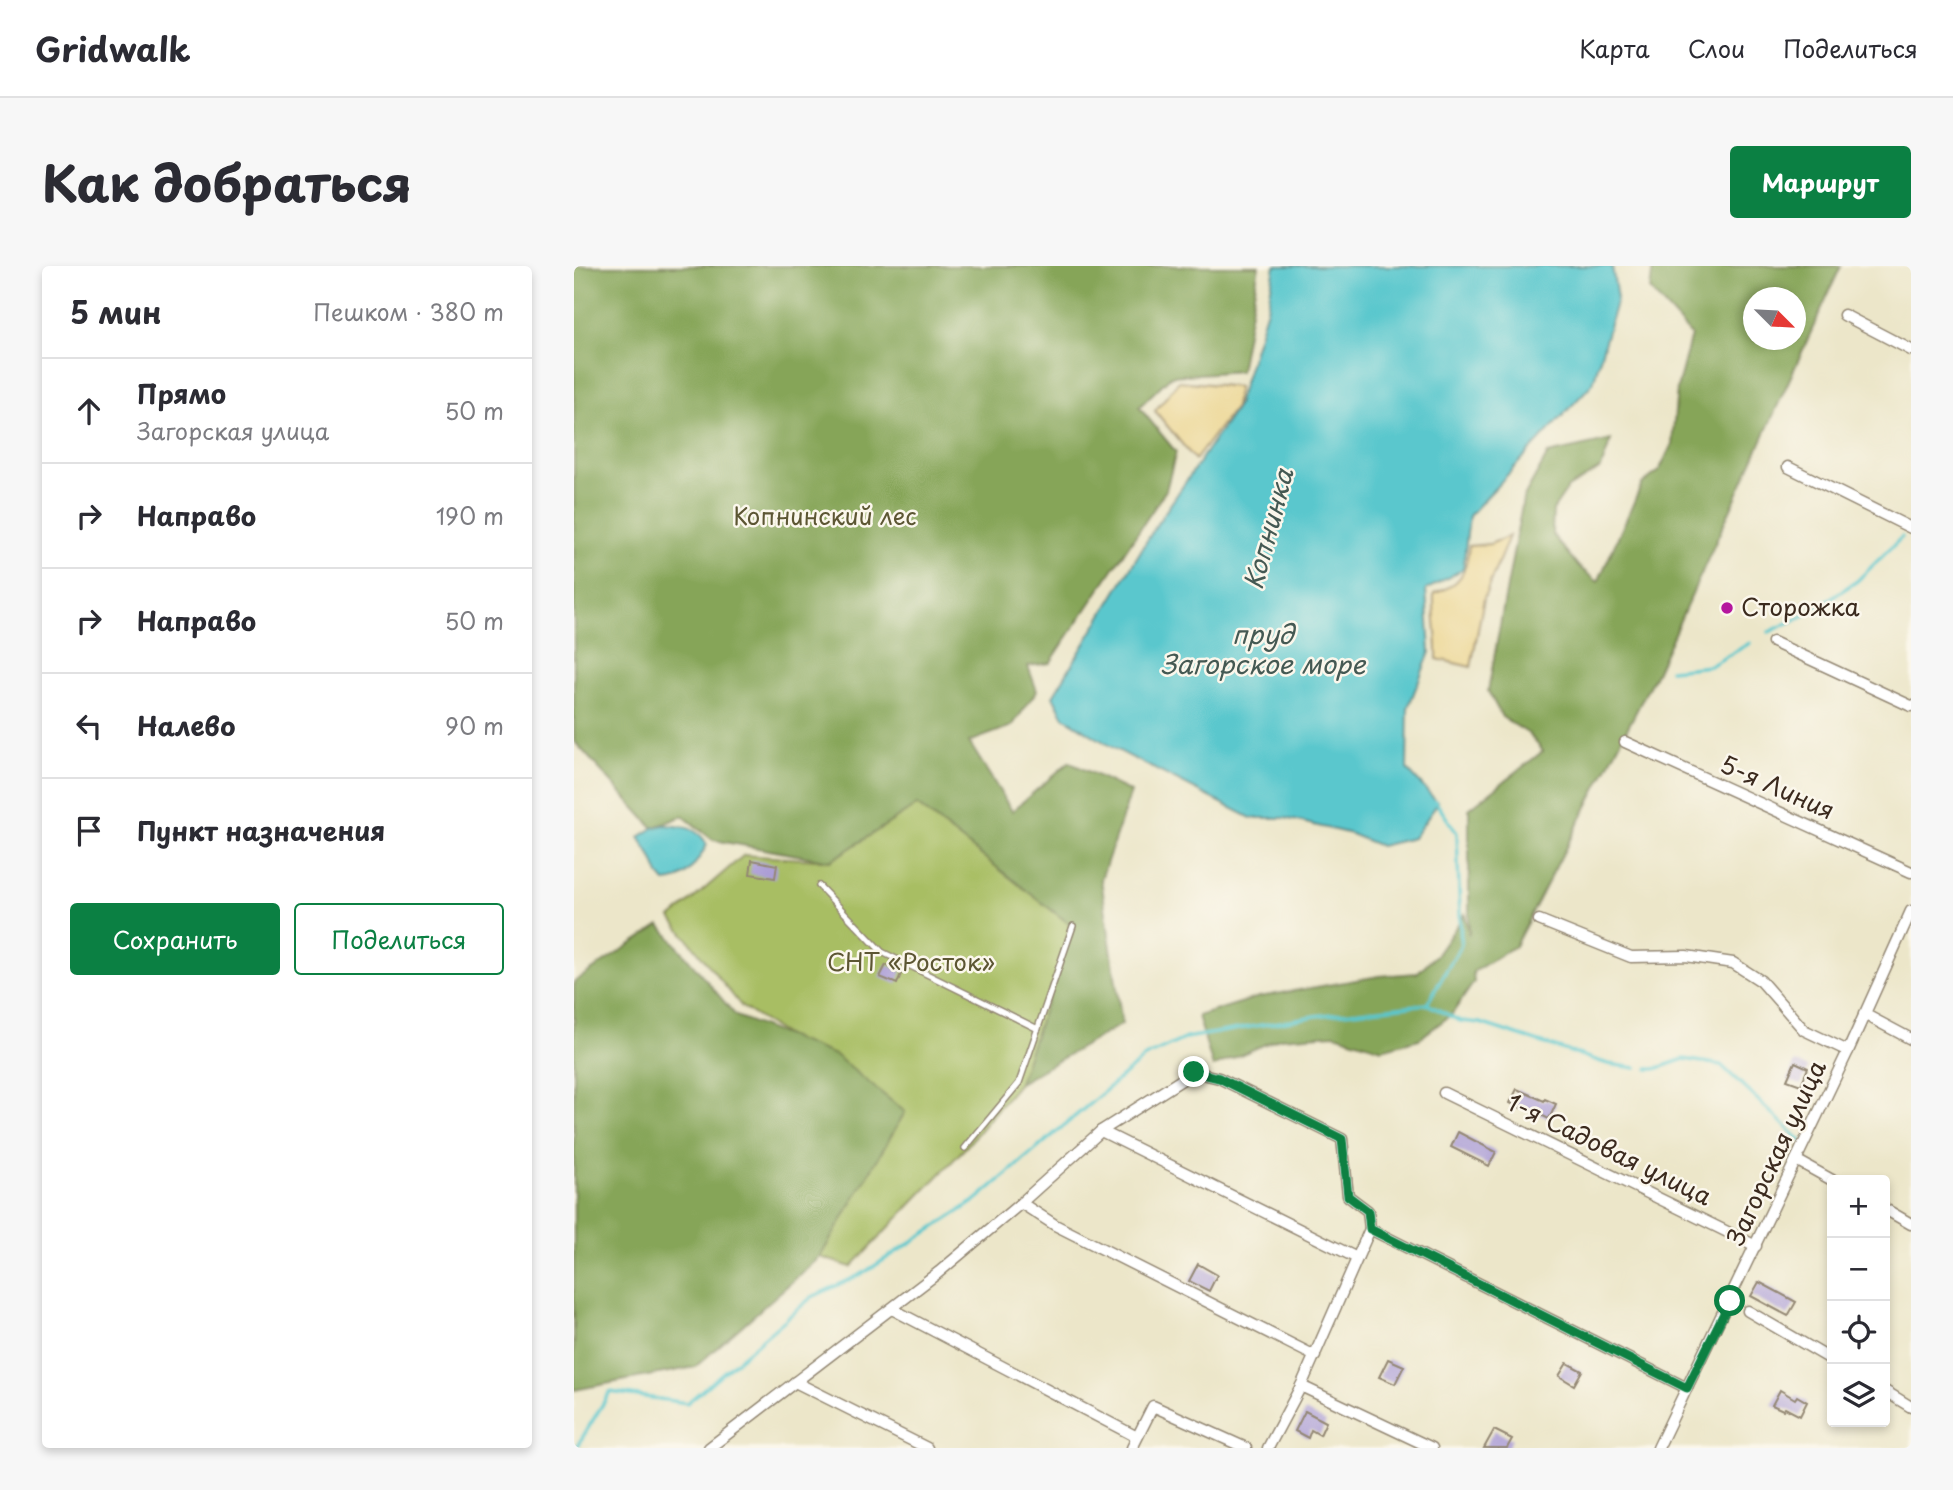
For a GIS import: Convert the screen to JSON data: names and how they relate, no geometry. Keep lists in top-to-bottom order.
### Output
{
  "streets": {
    "street": ["5-я Линия", "1-я Садовая улица", "Загорская улица"]
  },
  "crossings": [
    ["1-я Садовая улица", "Загорская улица"]
  ],
  "water": ["Копнинка", "пруд Загорское море"],
  "parks": ["Копнинский лес", "СНТ «Росток»"],
  "places": ["Сторожка"],
  "north": "bottom right",
  "page": {
    "header": "Gridwalk",
    "nav": ["Карта", "Слои", "Поделиться"],
    "title": "Как добраться",
    "buttons": [
      "Маршрут",
      ["Сохранить", "Поделиться"]
    ],
    "heading": ["5 мин", "Пешком · 380 m"],
    "list": [
      ["Прямо", "Загорская улица", "50 m"],
      ["Направо", "190 m"],
      ["Направо", "50 m"],
      ["Налево", "90 m"],
      "Пункт назначения"
    ],
    "map_buttons": ["+", "−"]
  }
}
